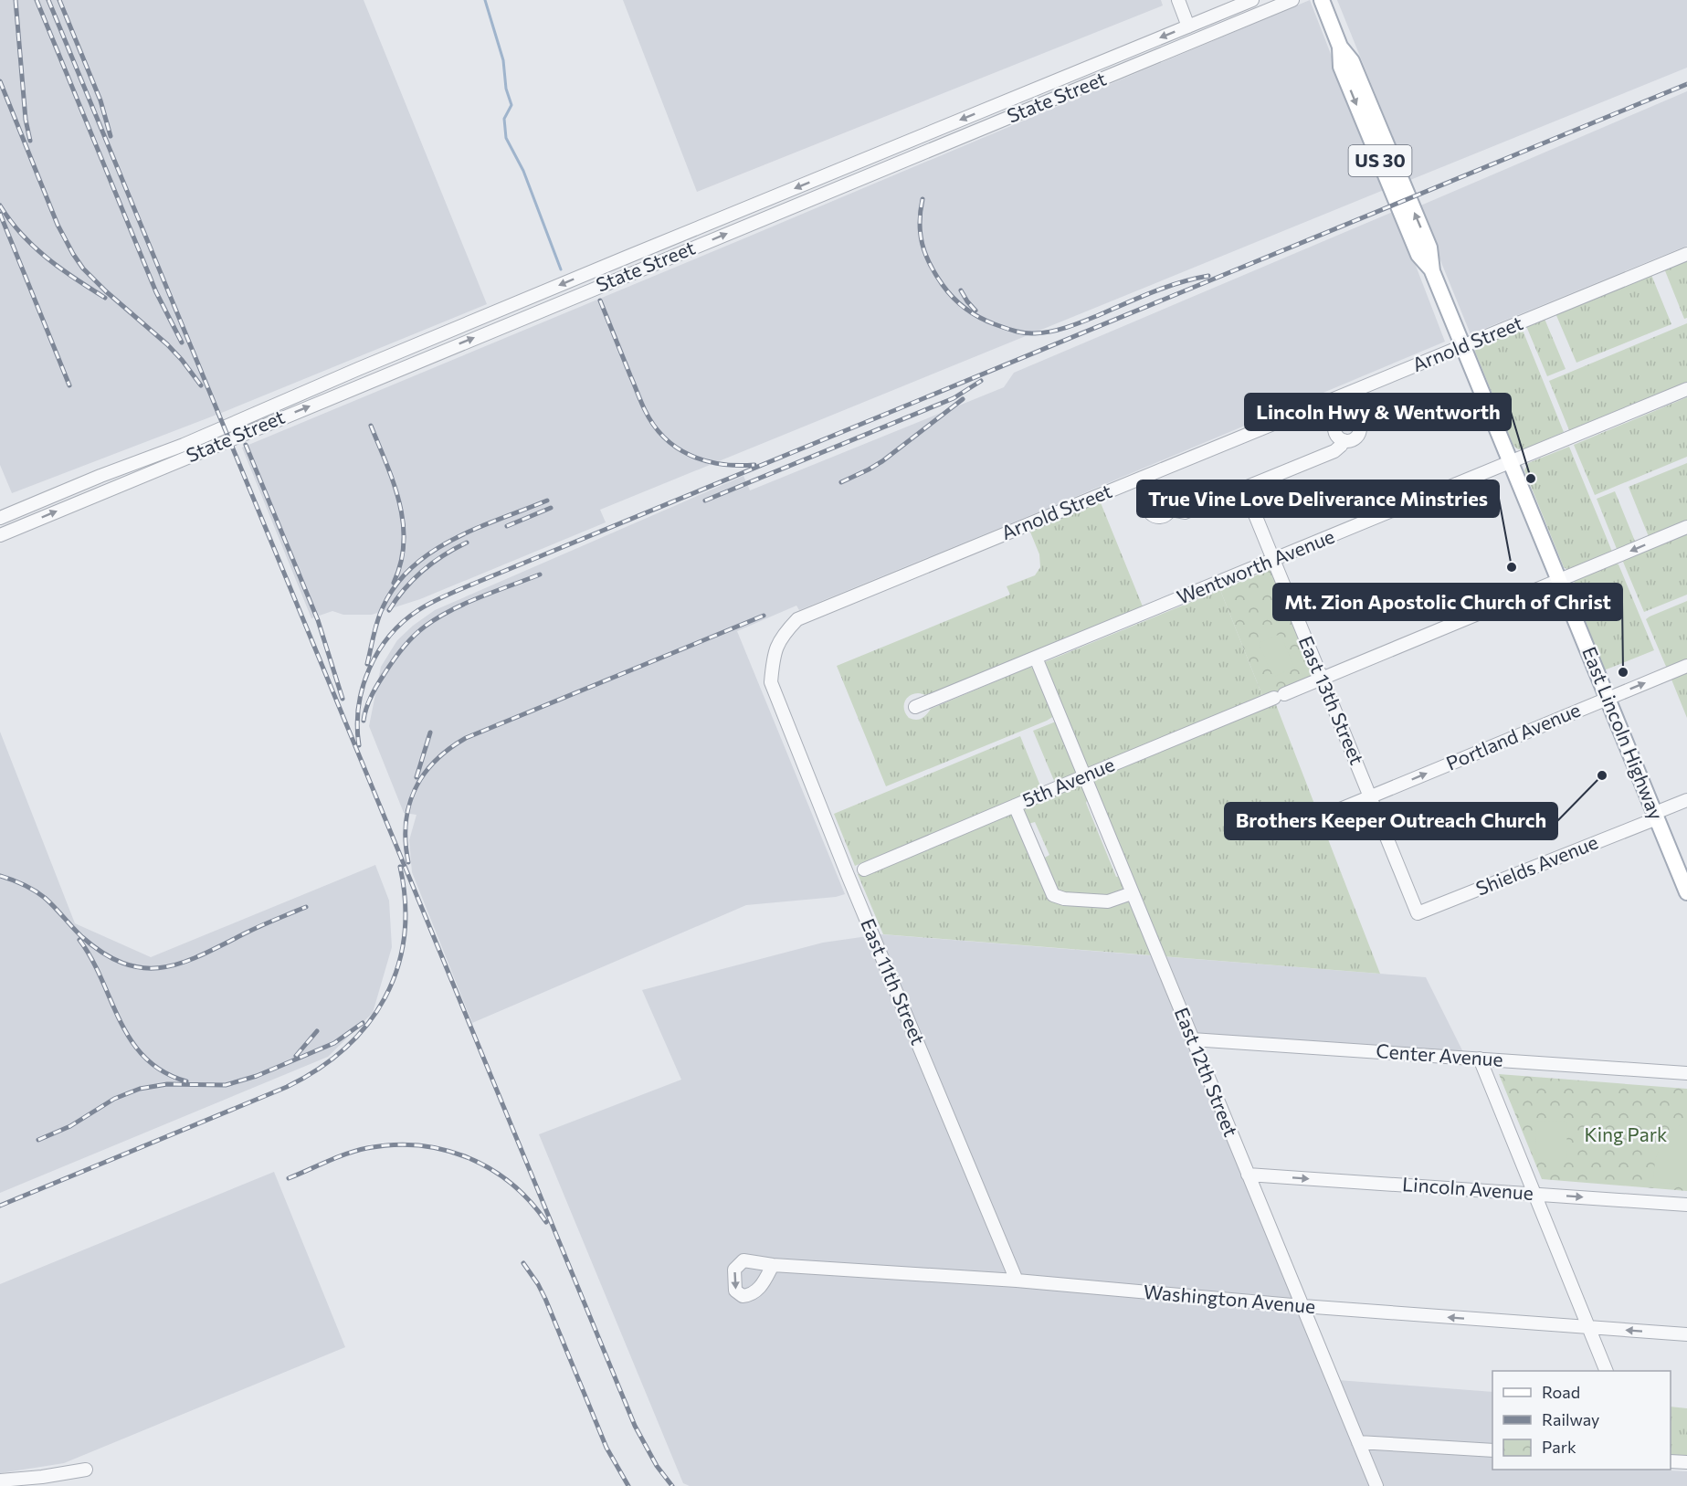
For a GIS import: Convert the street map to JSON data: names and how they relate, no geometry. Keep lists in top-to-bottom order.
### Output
{
  "streets": {
    "main road": ["US 30", "East Lincoln Highway"],
    "street": [
      "State Street",
      "Arnold Street",
      "Wentworth Avenue",
      "East 13th Street",
      "Portland Avenue",
      "5th Avenue",
      "Shields Avenue",
      "East 11th Street",
      "Center Avenue",
      "East 12th Street",
      "Lincoln Avenue",
      "Washington Avenue"
    ]
  },
  "crossings": [
    ["Arnold Street", "East Lincoln Highway"],
    ["Arnold Street", "East 11th Street"],
    ["Wentworth Avenue", "East 13th Street"],
    ["Wentworth Avenue", "East Lincoln Highway"],
    ["Wentworth Avenue", "East 12th Street"],
    ["East 13th Street", "Portland Avenue"],
    ["East 13th Street", "5th Avenue"],
    ["East 13th Street", "Shields Avenue"],
    ["East Lincoln Highway", "Portland Avenue"],
    ["East Lincoln Highway", "5th Avenue"],
    ["East Lincoln Highway", "Shields Avenue"],
    ["5th Avenue", "East 12th Street"],
    ["East 11th Street", "Washington Avenue"],
    ["Center Avenue", "East 12th Street"],
    ["East 12th Street", "Lincoln Avenue"],
    ["East 12th Street", "Washington Avenue"]
  ],
  "one_way": ["Portland Avenue", "Lincoln Avenue", "Washington Avenue"],
  "parks": ["King Park"],
  "places": [
    "Lincoln Hwy & Wentworth",
    "True Vine Love Deliverance Minstries",
    "Mt. Zion Apostolic Church of Christ",
    "Brothers Keeper Outreach Church"
  ],
  "legend": ["Road", "Railway", "Park"]
}
